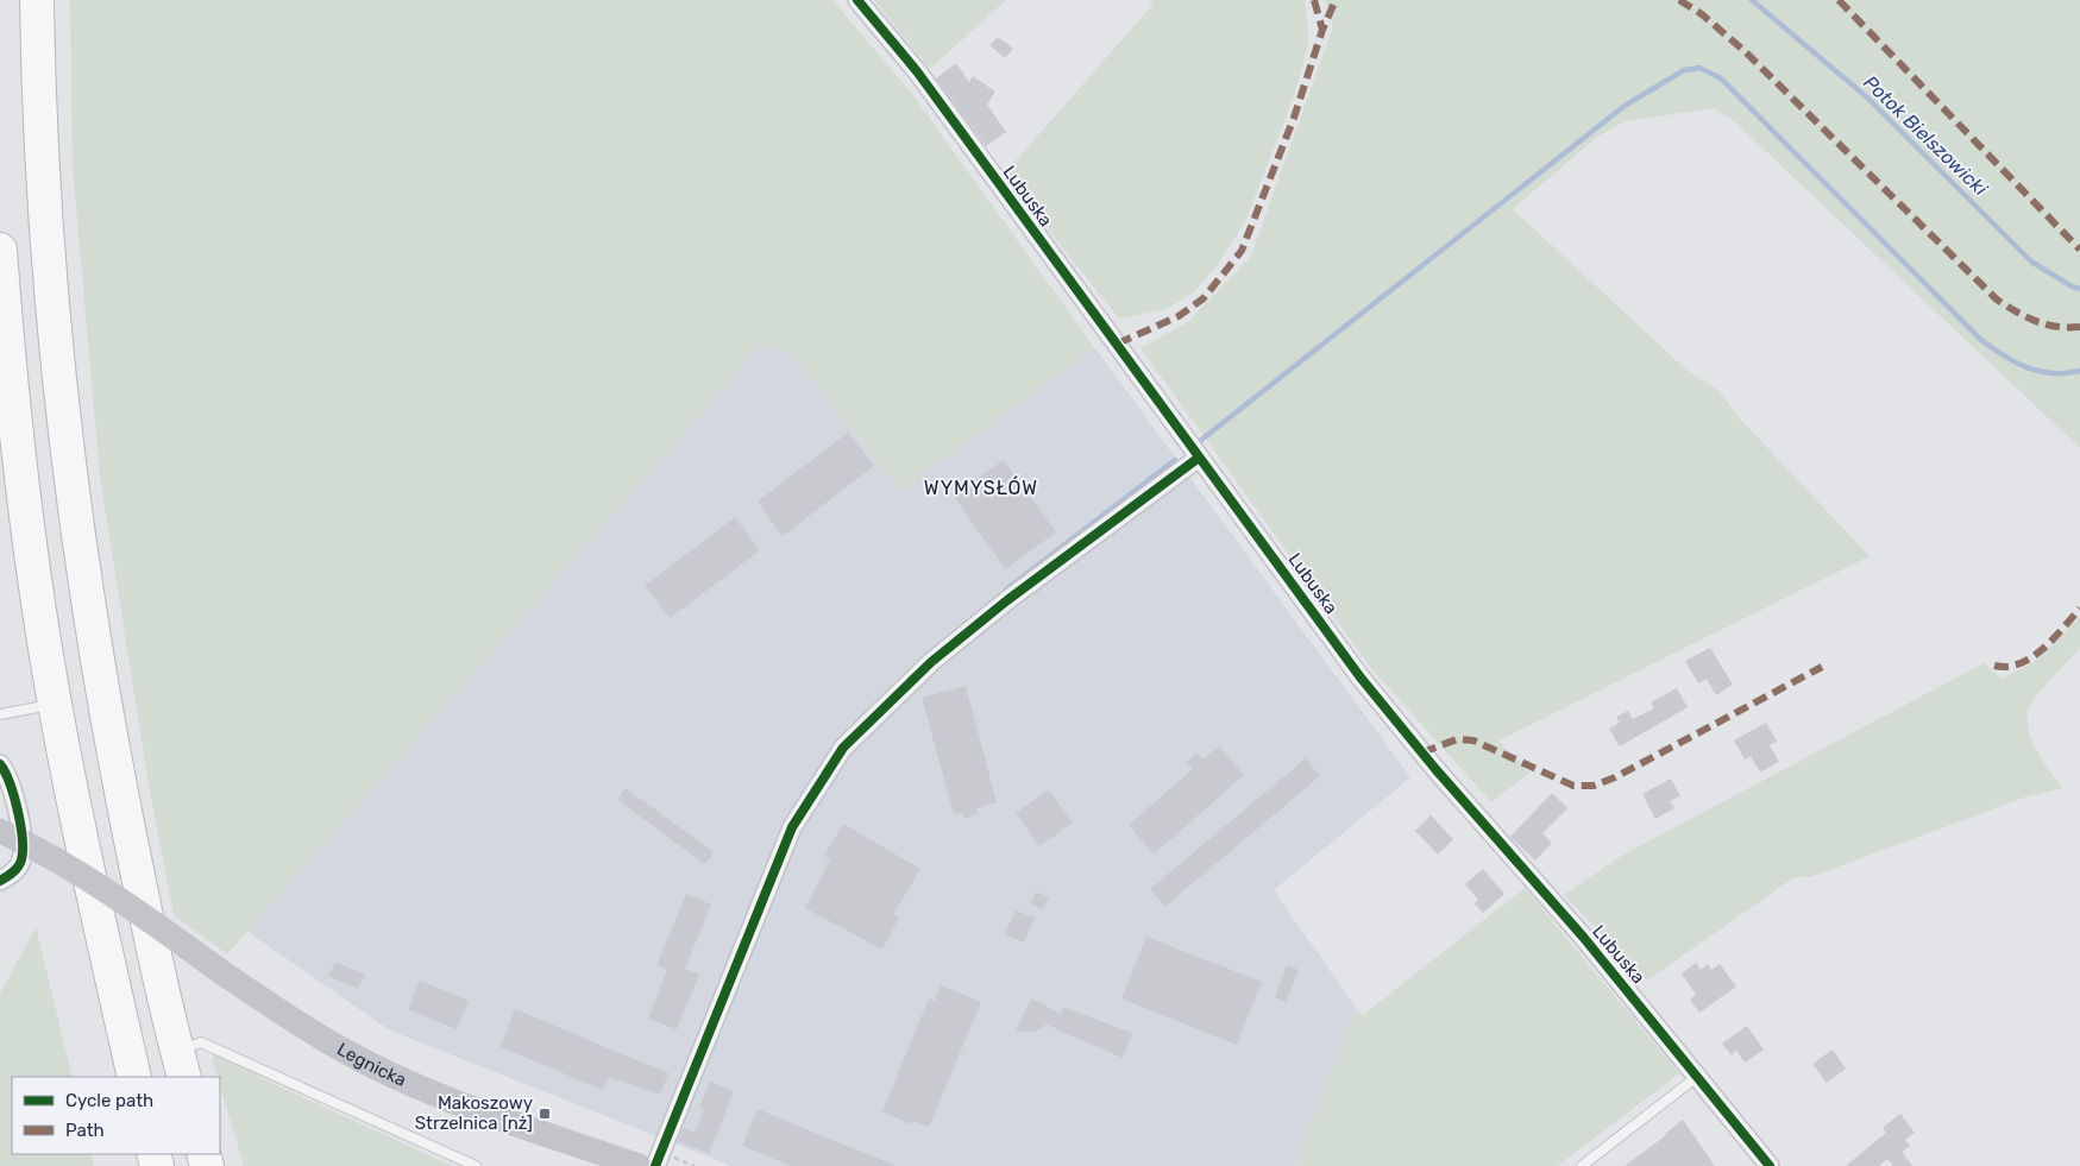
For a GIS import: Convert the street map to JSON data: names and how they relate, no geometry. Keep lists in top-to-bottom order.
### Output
{
  "streets": {
    "main road": ["Legnicka"],
    "street": ["Lubuska"]
  },
  "districts": ["WYMYSŁÓW"],
  "water": ["Potok Bielszowicki"],
  "places": {
    "transit": ["Makoszowy Strzelnica [nż]"]
  },
  "legend": ["Cycle path", "Path"]
}
